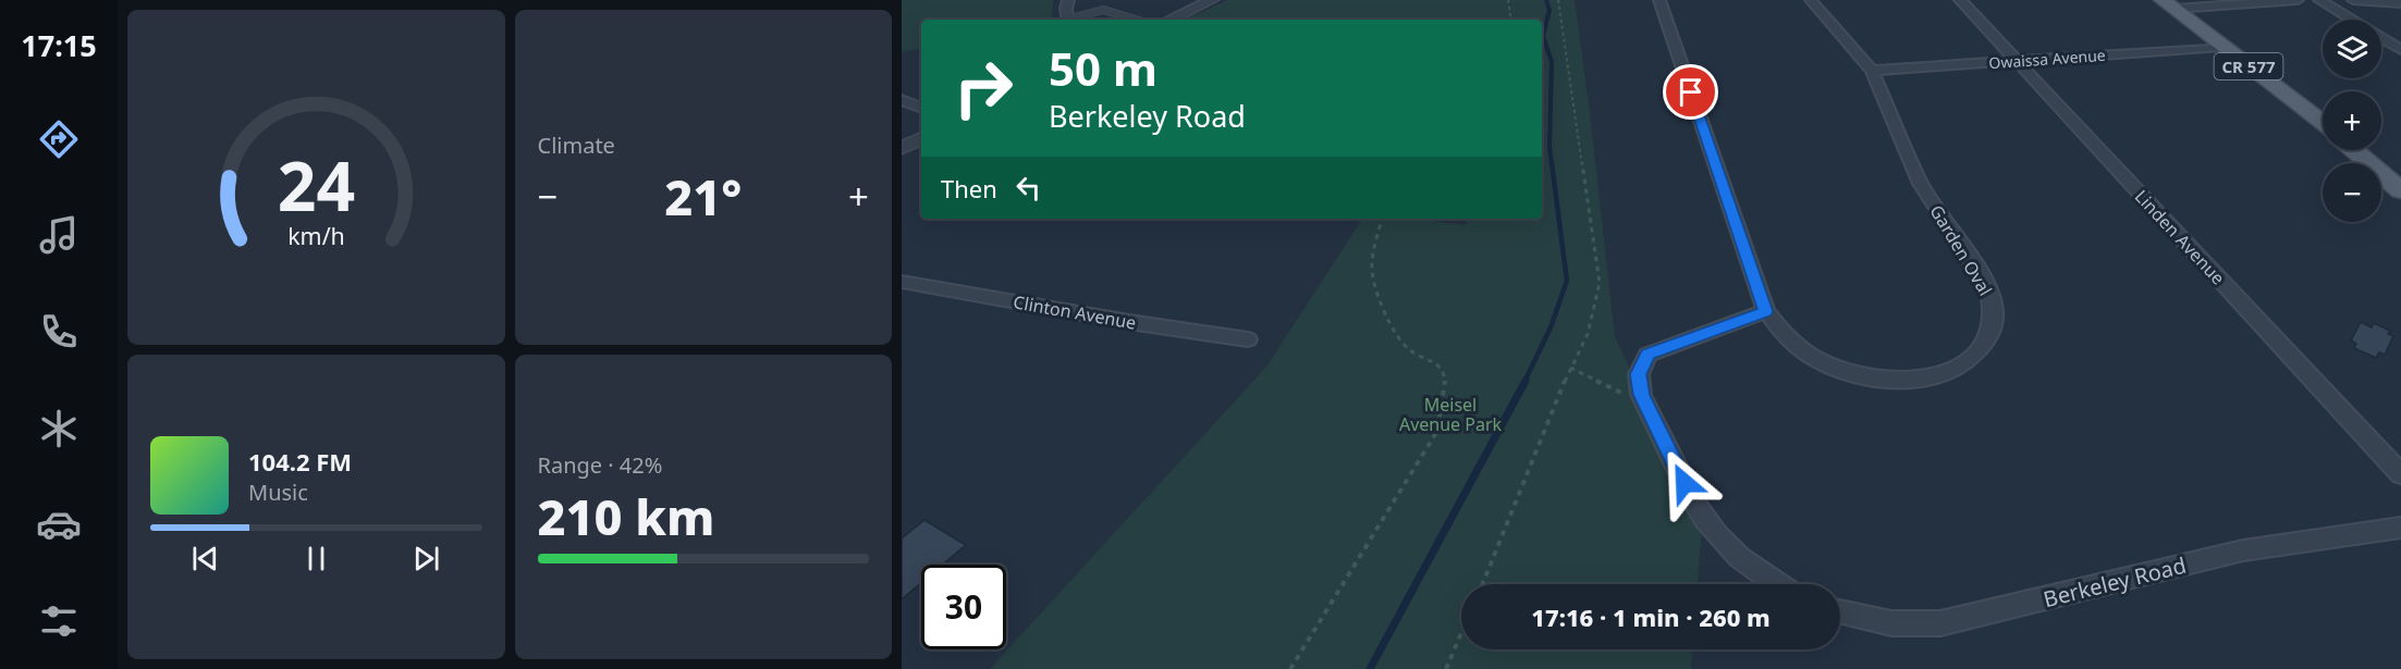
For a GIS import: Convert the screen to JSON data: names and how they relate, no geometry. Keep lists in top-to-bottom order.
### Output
{
  "streets": {
    "main road": ["CR 577"],
    "street": [
      "Owaissa Avenue",
      "Linden Avenue",
      "Garden Oval",
      "Clinton Avenue",
      "Berkeley Road"
    ]
  },
  "crossings": [
    ["Owaissa Avenue", "CR 577"],
    ["Owaissa Avenue", "Linden Avenue"],
    ["Owaissa Avenue", "Garden Oval"]
  ],
  "parks": ["Meisel Avenue Park"],
  "page": {
    "tabs": "17:15",
    "tile": [
      "Climate",
      ["Range · 42%", "210 km"]
    ],
    "map_buttons": ["+", "−"],
    "turn": ["50 m", "Berkeley Road"],
    "then": "Then",
    "heat": ["−", "21°", "+"],
    "song": ["104.2 FM", "Music"],
    "limit": "30",
    "trip": "17:16 · 1 min · 260 m",
    "gauge": ["24", "km/h"]
  }
}
